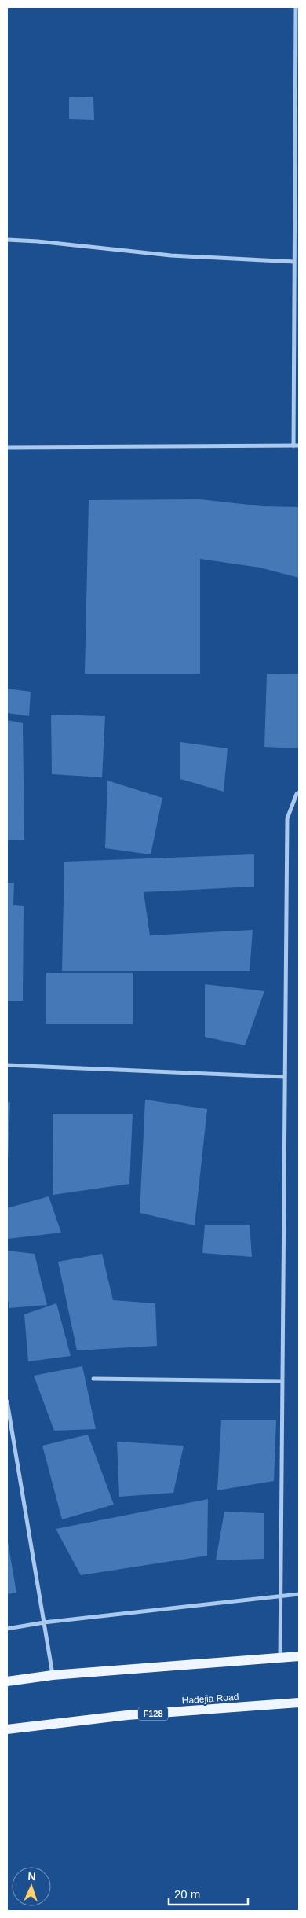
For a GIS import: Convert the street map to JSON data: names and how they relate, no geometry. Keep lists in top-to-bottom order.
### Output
{
  "streets": {
    "main road": ["Hadejia Road", "F128"]
  },
  "scale_bar": "20 m",
  "north": "top"
}
